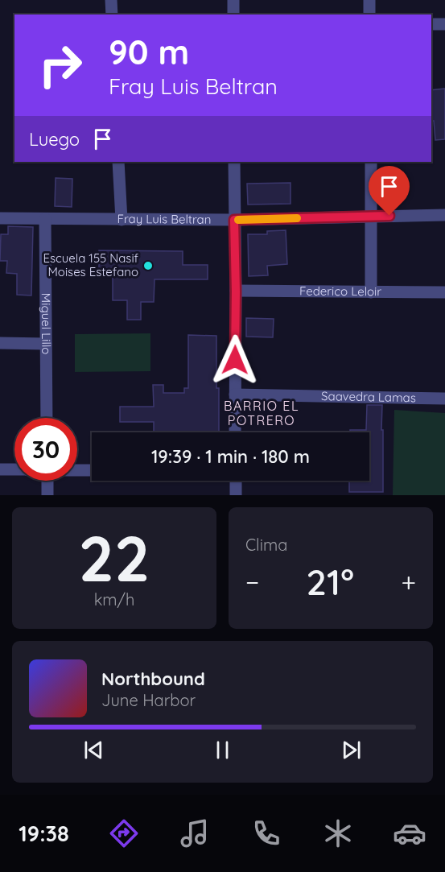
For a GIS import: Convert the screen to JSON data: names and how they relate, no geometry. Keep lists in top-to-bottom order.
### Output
{
  "streets": {
    "street": [
      "Fray Luis Beltran",
      "Federico Leloir",
      "Miguel Lillo",
      "Saavedra Lamas"
    ]
  },
  "crossings": [
    ["Fray Luis Beltran", "Miguel Lillo"]
  ],
  "districts": ["BARRIO EL POTRERO"],
  "places": ["Escuela 155 Nasif Moises Estefano"],
  "page": {
    "turn": ["90 m", "Fray Luis Beltran"],
    "then": "Luego",
    "limit": "30",
    "trip": "19:39 · 1 min · 180 m",
    "tile": [
      ["22", "km/h"],
      "Clima"
    ],
    "heat": ["−", "21°", "+"],
    "song": ["Northbound", "June Harbor"],
    "tabs": "19:38"
  }
}
